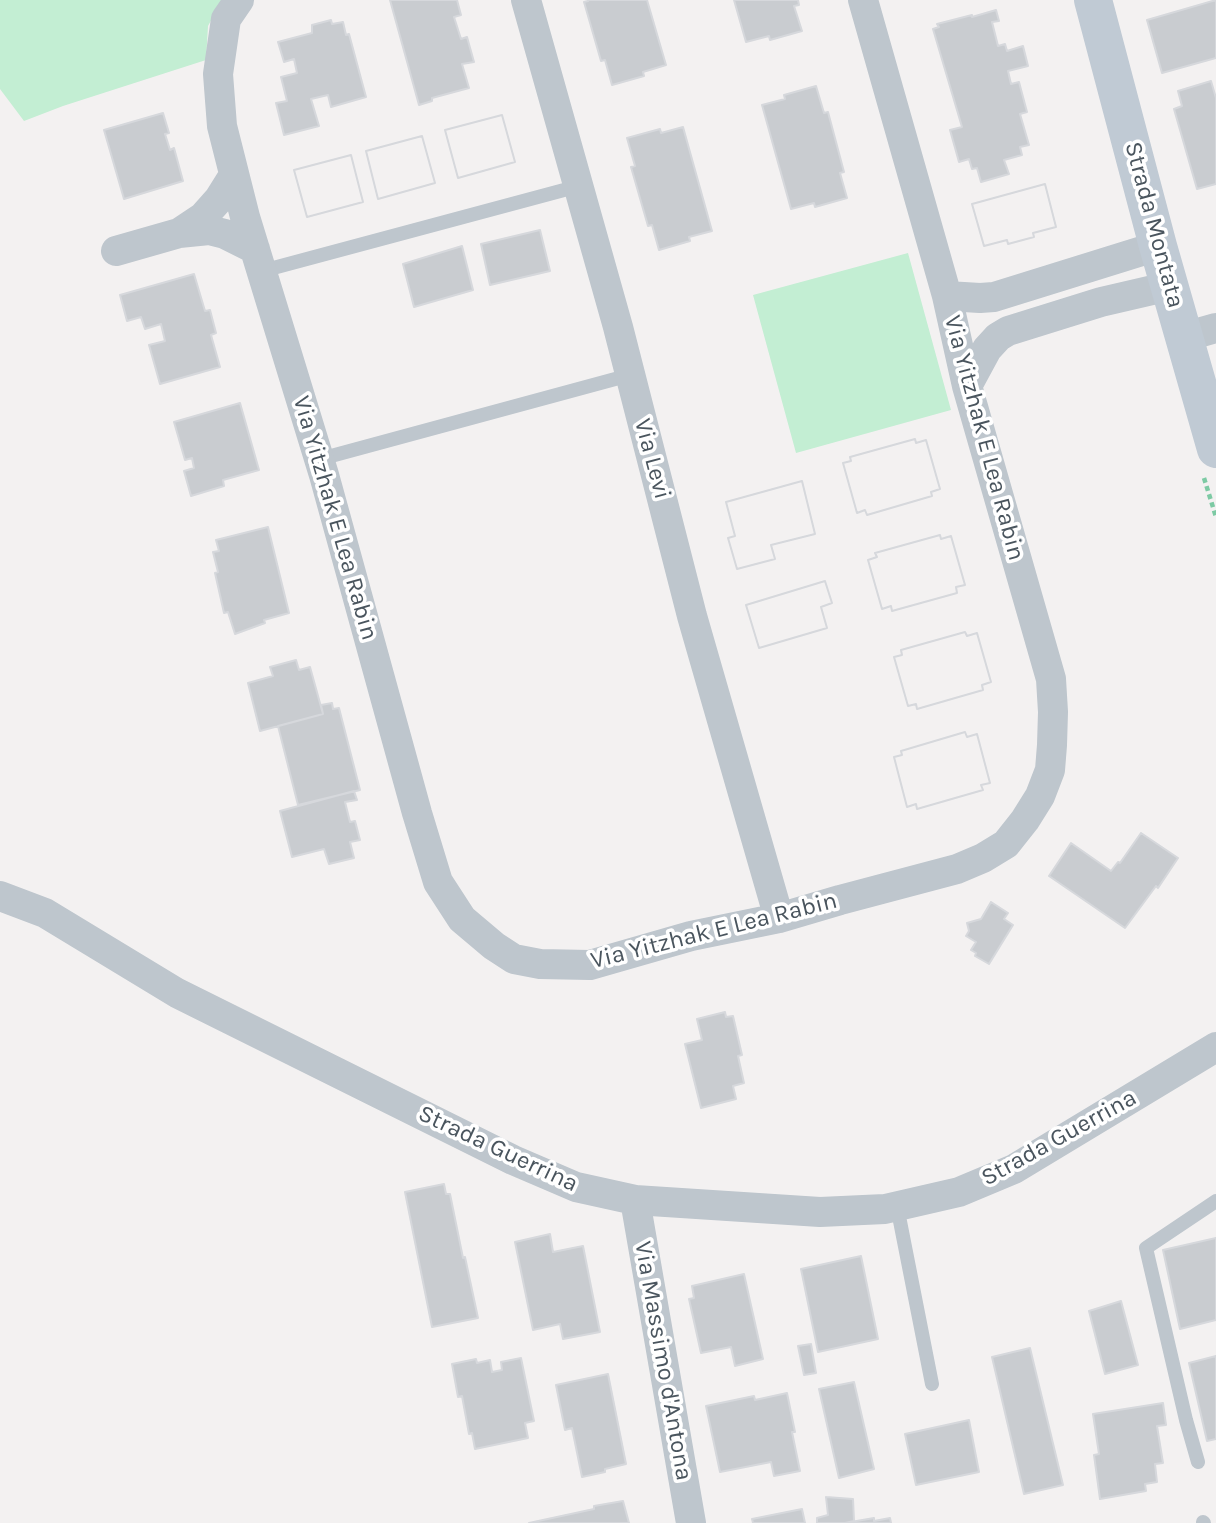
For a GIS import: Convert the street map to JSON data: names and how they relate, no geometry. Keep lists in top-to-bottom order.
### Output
{
  "streets": {
    "street": [
      "Strada Montata",
      "Via Yitzhak E Lea Rabin",
      "Via Levi",
      "Strada Guerrina",
      "Via Massimo d'Antona"
    ]
  },
  "crossings": [
    ["Via Yitzhak E Lea Rabin", "Via Levi"],
    ["Strada Guerrina", "Via Massimo d'Antona"]
  ]
}
